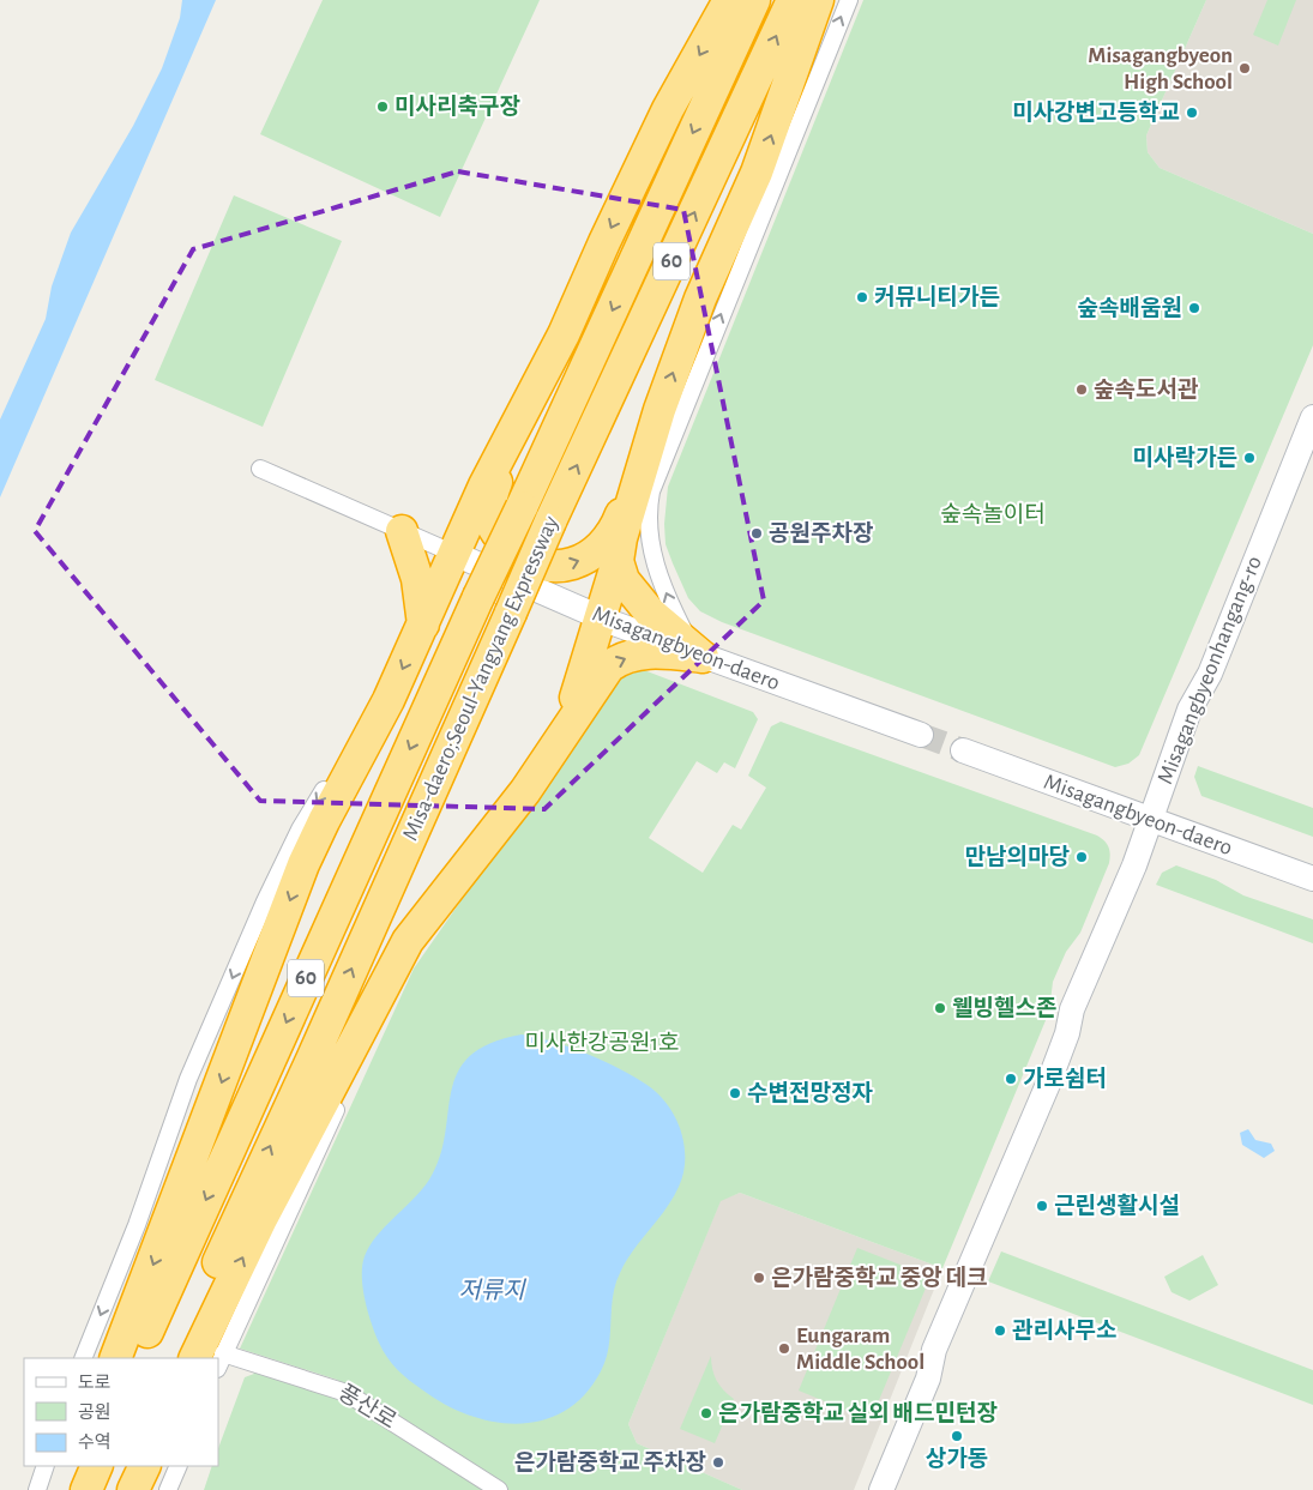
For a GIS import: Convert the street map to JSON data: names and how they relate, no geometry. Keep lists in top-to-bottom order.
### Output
{
  "streets": {
    "highway": ["60", "Misa-daero;Seoul-Yangyang Expressway"],
    "street": ["Misagangbyeon-daero", "Misagangbyeonhangang-ro", "풍산로"]
  },
  "crossings": [
    ["Misagangbyeon-daero", "Misagangbyeonhangang-ro"]
  ],
  "water": ["저류지"],
  "parks": ["숲속놀이터", "미사한강공원1호"],
  "places": [
    "Misagangbyeon High School",
    "미사리축구장",
    "미사강변고등학교",
    "커뮤니티가든",
    "숲속배움원",
    "숲속도서관",
    "미사락가든",
    "공원주차장",
    "만남의마당",
    "웰빙헬스존",
    "가로쉼터",
    "수변전망정자",
    "근린생활시설",
    "은가람중학교 중앙 데크",
    "관리사무소",
    "Eungaram Middle School",
    "은가람중학교 실외 배드민턴장",
    "상가동",
    "은가람중학교 주차장"
  ],
  "legend": ["도로", "공원", "수역"]
}
